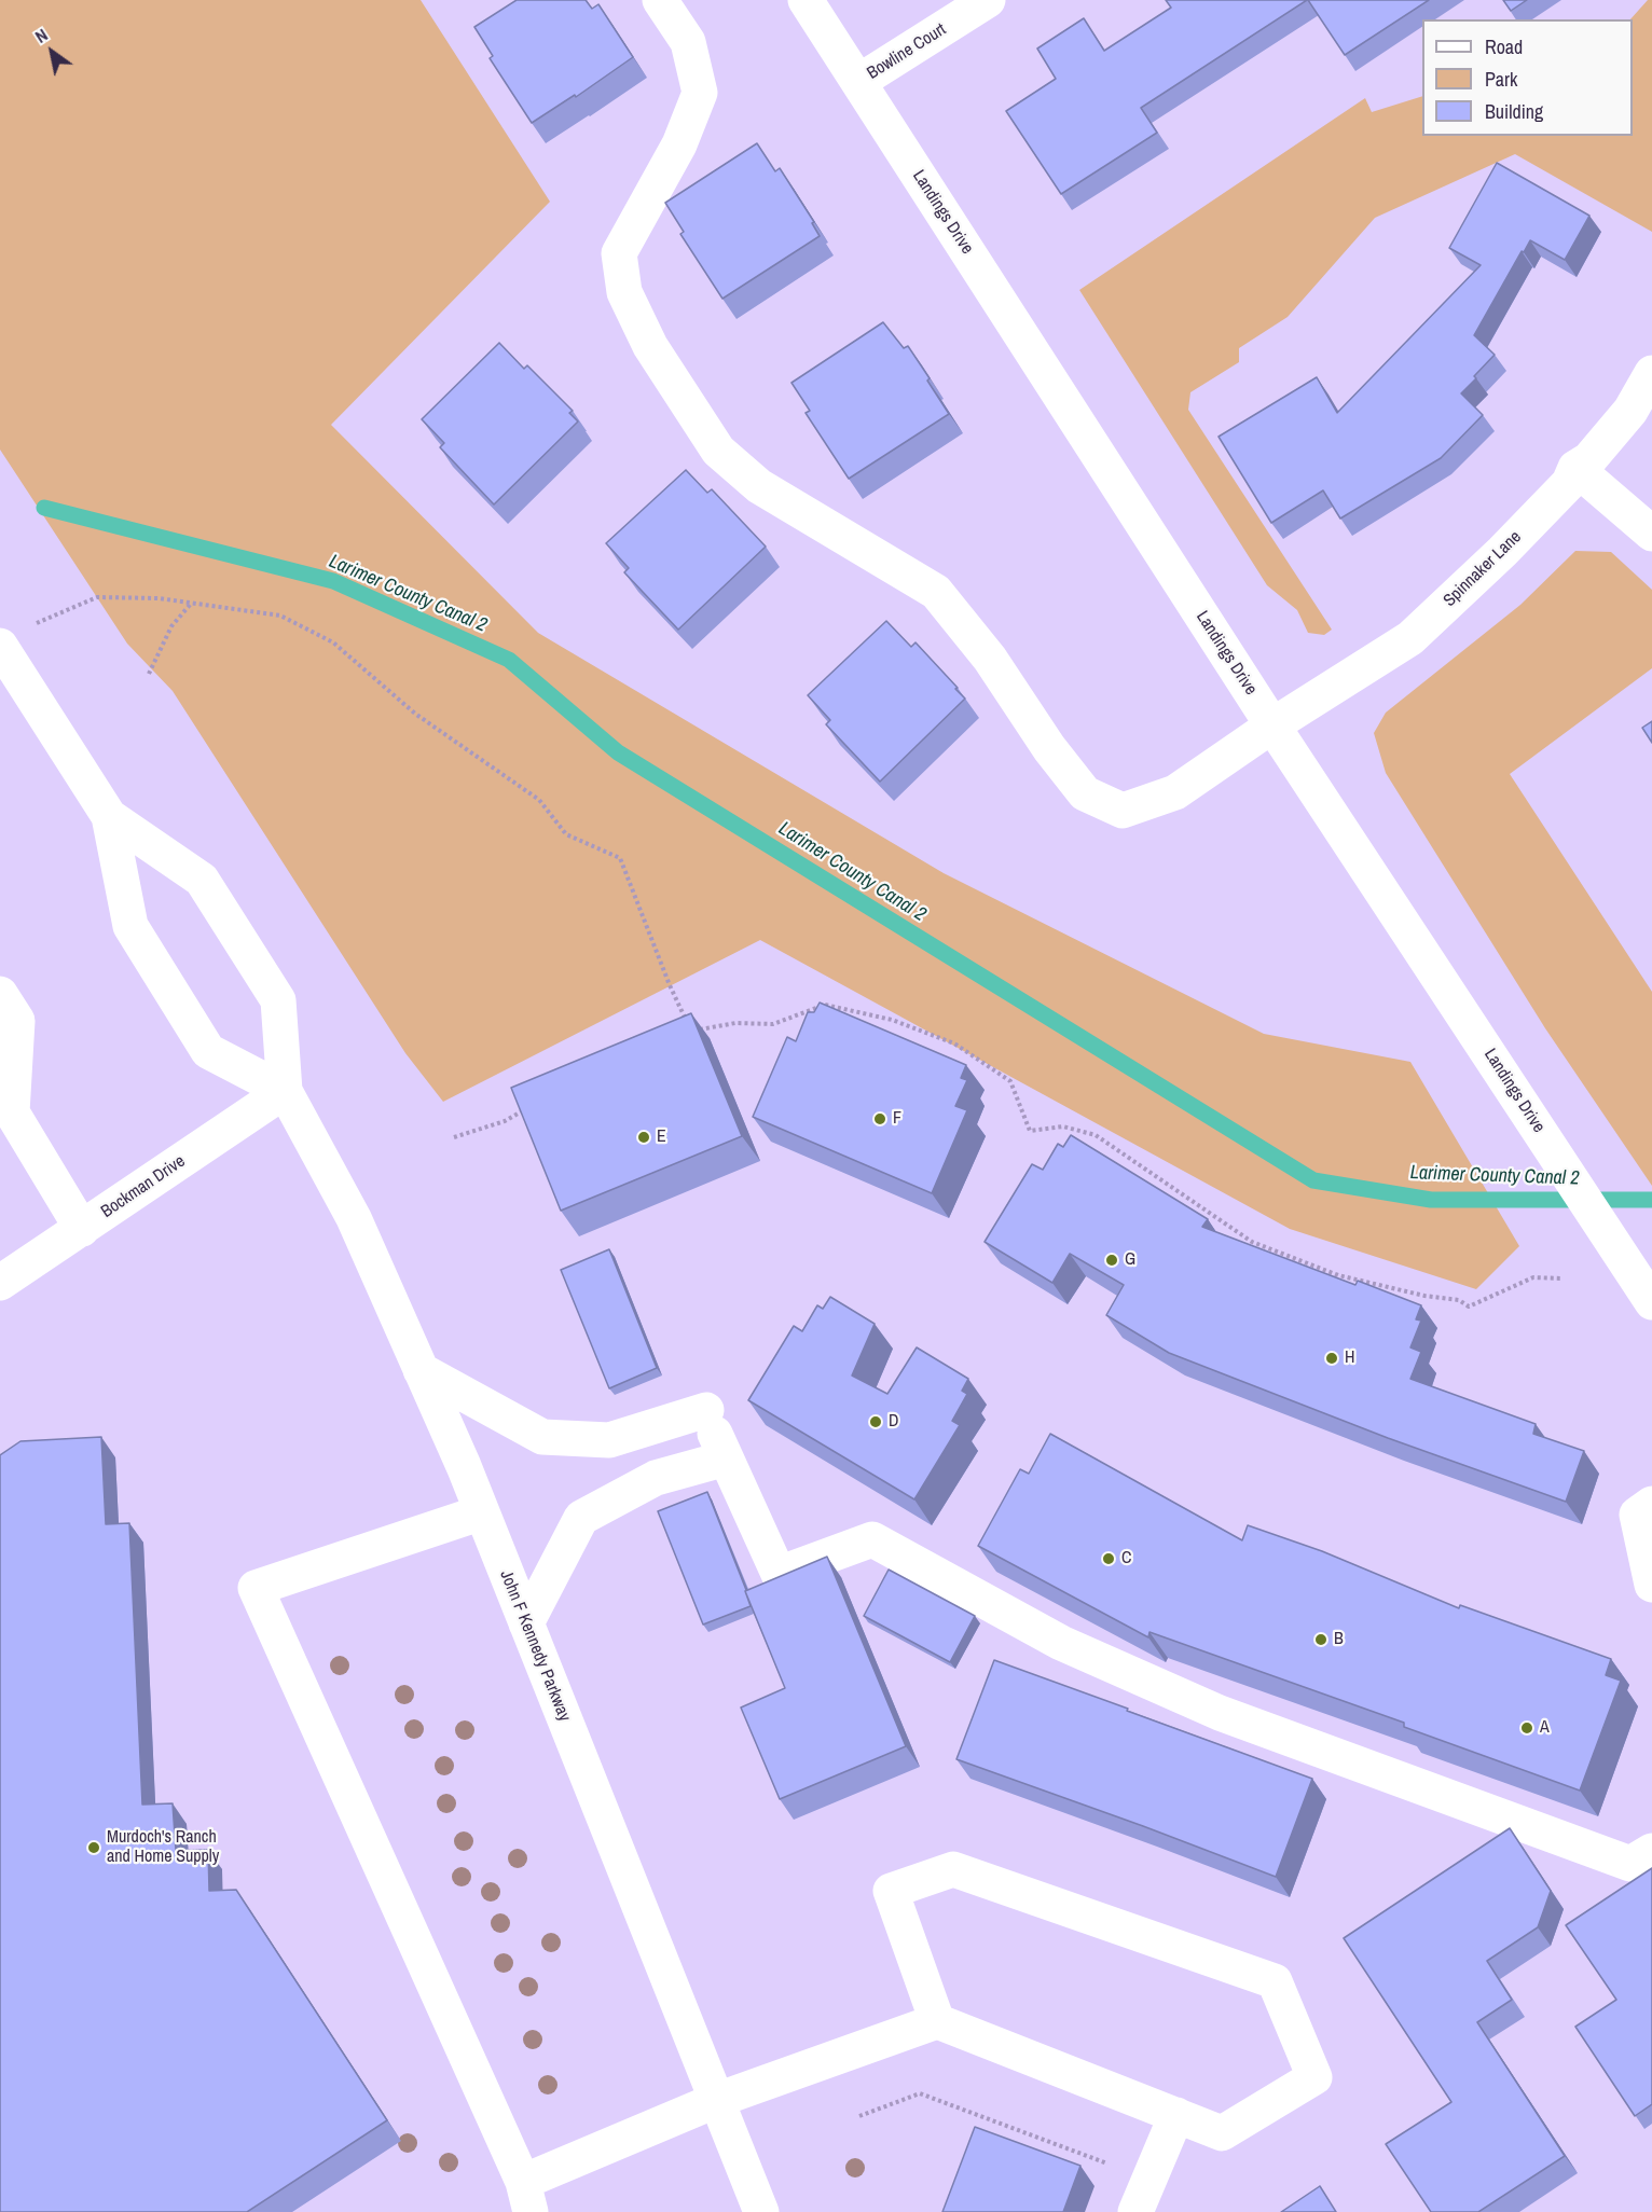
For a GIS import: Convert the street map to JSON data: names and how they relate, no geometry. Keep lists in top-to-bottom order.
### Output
{
  "streets": {
    "street": [
      "Bowline Court",
      "Landings Drive",
      "Spinnaker Lane",
      "Bockman Drive",
      "John F Kennedy Parkway"
    ]
  },
  "crossings": [
    ["Bowline Court", "Landings Drive"],
    ["Landings Drive", "Spinnaker Lane"],
    ["Bockman Drive", "John F Kennedy Parkway"]
  ],
  "water": ["Larimer County Canal 2"],
  "places": [
    "F",
    "E",
    "G",
    "H",
    "D",
    "C",
    "B",
    "A",
    "Murdoch's Ranch and Home Supply"
  ],
  "legend": ["Road", "Park", "Building"],
  "north": "top left"
}
